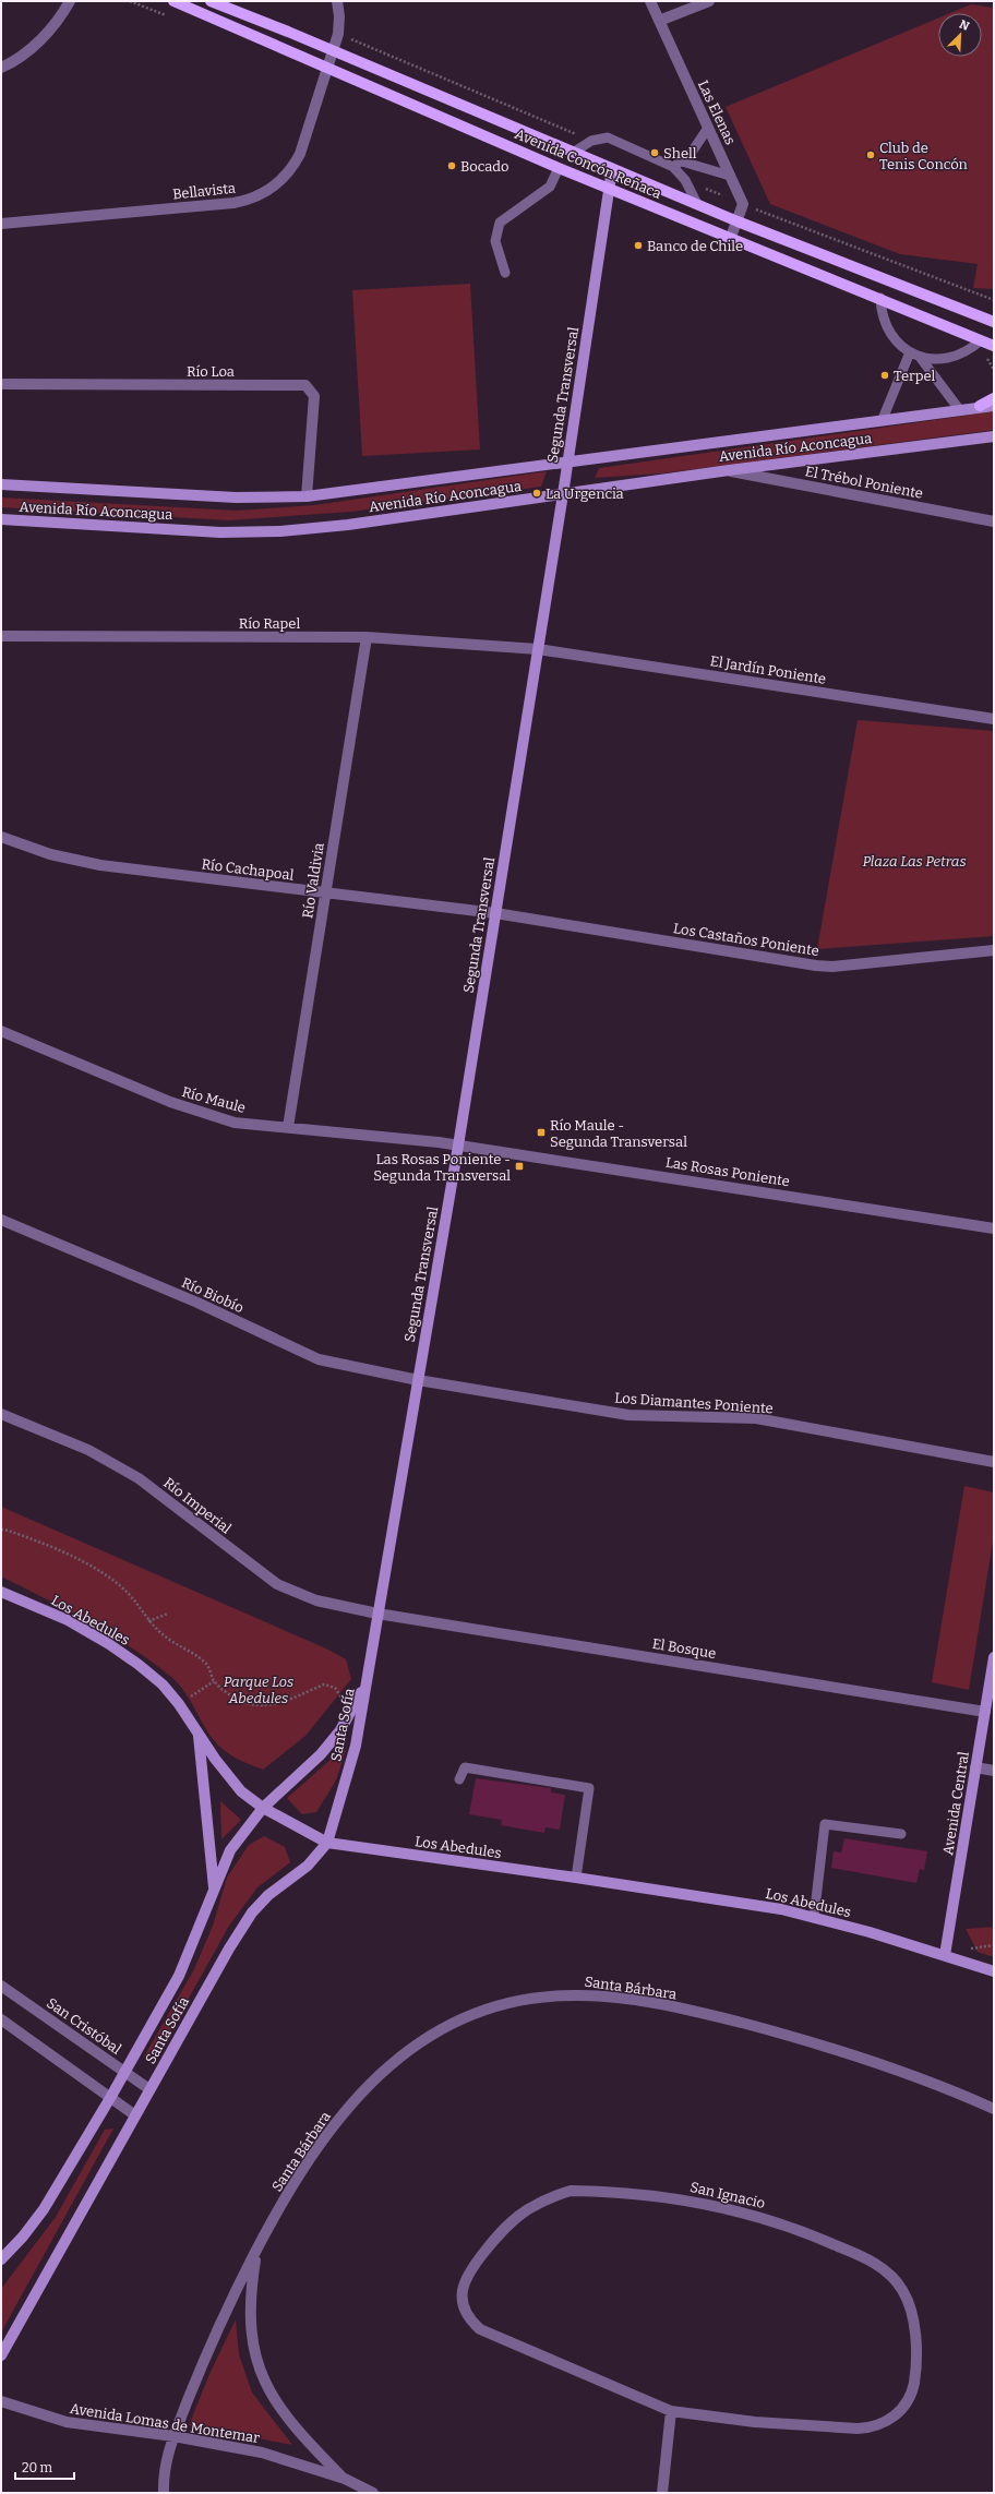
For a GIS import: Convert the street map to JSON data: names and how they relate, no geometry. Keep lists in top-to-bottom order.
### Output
{
  "streets": {
    "main road": ["Avenida Concón Reñaca"],
    "street": [
      "Las Elenas",
      "Bellavista",
      "Río Loa",
      "Segunda Transversal",
      "Avenida Río Aconcagua",
      "El Trébol Poniente",
      "Río Rapel",
      "El Jardín Poniente",
      "Río Cachapoal",
      "Río Valdivia",
      "Los Castaños Poniente",
      "Río Maule",
      "Las Rosas Poniente",
      "Río Biobío",
      "Los Diamantes Poniente",
      "Río Imperial",
      "Los Abedules",
      "El Bosque",
      "Santa Sofía",
      "Avenida Central",
      "Santa Bárbara",
      "San Cristóbal",
      "San Ignacio",
      "Avenida Lomas de Montemar"
    ]
  },
  "crossings": [
    ["Las Elenas", "Avenida Concón Reñaca"],
    ["Avenida Concón Reñaca", "Bellavista"],
    ["Avenida Concón Reñaca", "Segunda Transversal"],
    ["Río Loa", "Avenida Río Aconcagua"],
    ["Segunda Transversal", "Avenida Río Aconcagua"],
    ["Segunda Transversal", "Río Rapel"],
    ["Segunda Transversal", "El Jardín Poniente"],
    ["Segunda Transversal", "Río Cachapoal"],
    ["Segunda Transversal", "Los Castaños Poniente"],
    ["Segunda Transversal", "Río Maule"],
    ["Segunda Transversal", "Las Rosas Poniente"],
    ["Segunda Transversal", "Río Biobío"],
    ["Segunda Transversal", "Los Diamantes Poniente"],
    ["Segunda Transversal", "Río Imperial"],
    ["Segunda Transversal", "El Bosque"],
    ["Segunda Transversal", "Santa Sofía"],
    ["Avenida Río Aconcagua", "El Trébol Poniente"],
    ["Río Rapel", "El Jardín Poniente"],
    ["Río Rapel", "Río Valdivia"],
    ["Río Cachapoal", "Río Valdivia"],
    ["Río Cachapoal", "Los Castaños Poniente"],
    ["Río Valdivia", "Río Maule"],
    ["Río Maule", "Las Rosas Poniente"],
    ["Río Biobío", "Los Diamantes Poniente"],
    ["Río Imperial", "El Bosque"],
    ["Los Abedules", "Santa Sofía"],
    ["Los Abedules", "Avenida Central"],
    ["El Bosque", "Avenida Central"],
    ["Santa Sofía", "San Cristóbal"],
    ["Santa Bárbara", "Avenida Lomas de Montemar"]
  ],
  "parks": ["Plaza Las Petras", "Parque Los Abedules"],
  "places": {
    "other": [
      "Shell",
      "Club de Tenis Concón",
      "Bocado",
      "Banco de Chile",
      "Terpel",
      "La Urgencia"
    ],
    "transit": ["Río Maule - Segunda Transversal", "Las Rosas Poniente - Segunda Transversal"]
  },
  "scale_bar": "20 m",
  "north": "top right"
}
